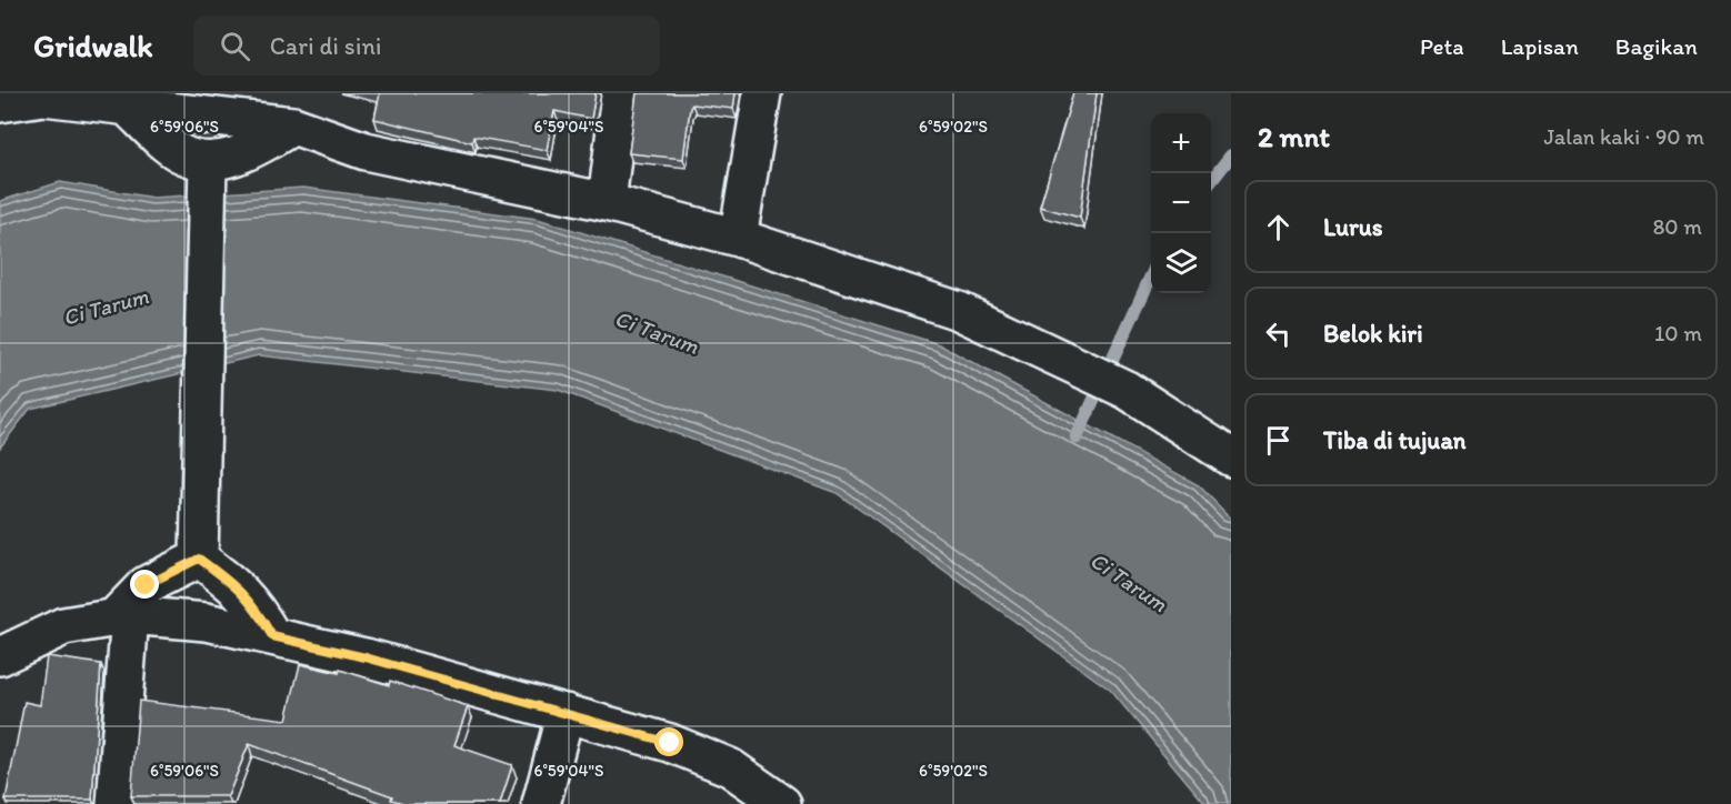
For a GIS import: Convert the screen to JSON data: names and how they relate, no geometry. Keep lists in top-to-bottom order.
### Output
{
  "water": ["Ci Tarum"],
  "page": {
    "header": "Gridwalk",
    "search": "Cari di sini",
    "nav": ["Peta", "Lapisan", "Bagikan"],
    "heading": ["2 mnt", "Jalan kaki · 90 m"],
    "map_buttons": ["+", "−"],
    "list": [
      ["Lurus", "80 m"],
      ["Belok kiri", "10 m"],
      "Tiba di tujuan"
    ]
  },
  "coordinates": ["6°59'06\"S", "6°59'04\"S", "6°59'02\"S"]
}
